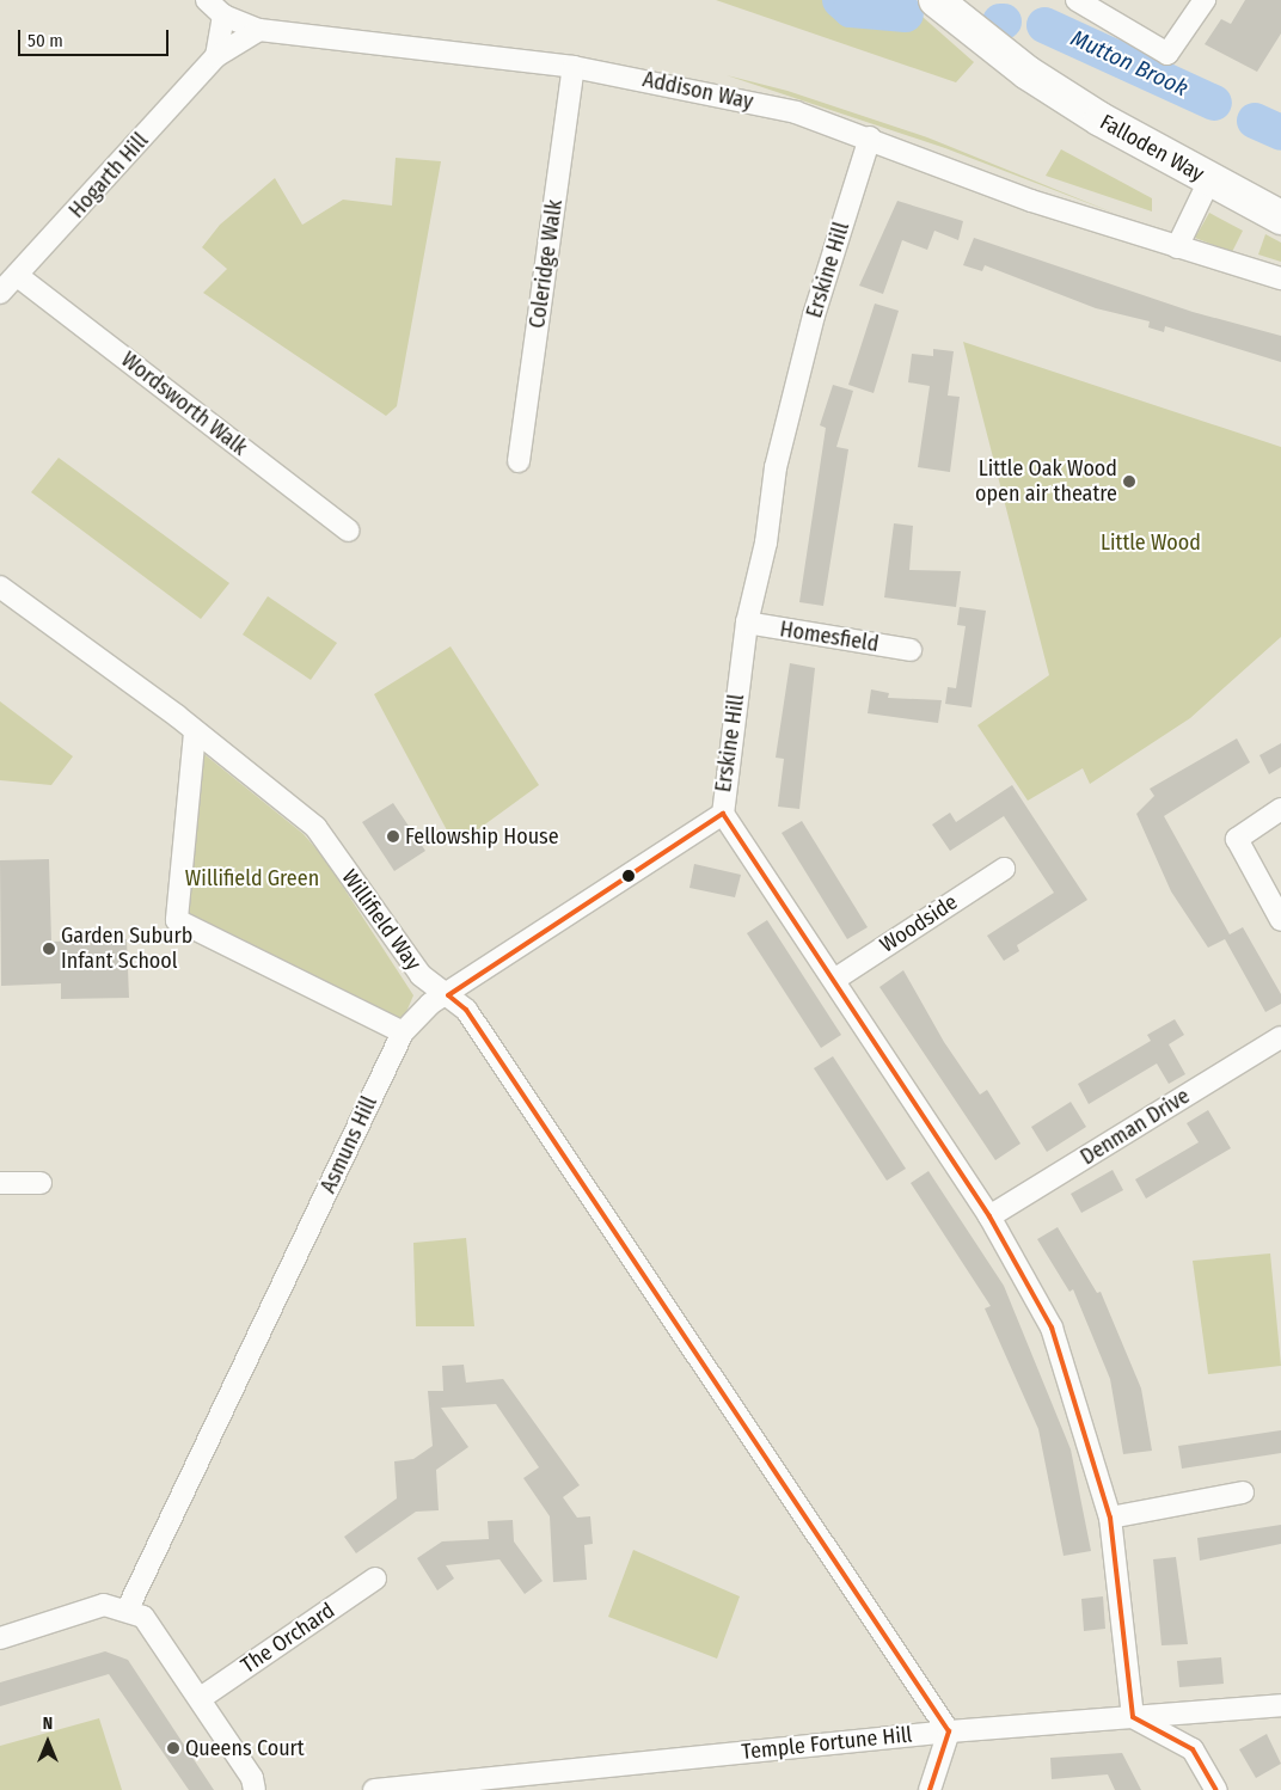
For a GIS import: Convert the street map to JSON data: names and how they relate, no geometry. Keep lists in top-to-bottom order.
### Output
{
  "streets": {
    "highway": ["Falloden Way"],
    "street": [
      "Addison Way",
      "Hogarth Hill",
      "Coleridge Walk",
      "Erskine Hill",
      "Wordsworth Walk",
      "Homesfield",
      "Willifield Way",
      "Woodside",
      "Denman Drive",
      "Asmuns Hill",
      "The Orchard",
      "Temple Fortune Hill"
    ]
  },
  "crossings": [
    ["Addison Way", "Hogarth Hill"],
    ["Addison Way", "Coleridge Walk"],
    ["Addison Way", "Erskine Hill"],
    ["Hogarth Hill", "Wordsworth Walk"],
    ["Erskine Hill", "Homesfield"],
    ["Erskine Hill", "Woodside"],
    ["Erskine Hill", "Denman Drive"],
    ["Erskine Hill", "Asmuns Hill"],
    ["Erskine Hill", "Temple Fortune Hill"],
    ["Willifield Way", "Asmuns Hill"],
    ["Willifield Way", "Temple Fortune Hill"]
  ],
  "water": ["Mutton Brook"],
  "parks": ["Little Wood", "Willifield Green"],
  "places": [
    "Little Oak Wood open air theatre",
    "Fellowship House",
    "Garden Suburb Infant School",
    "Queens Court"
  ],
  "scale_bar": "50 m",
  "north": "top"
}
